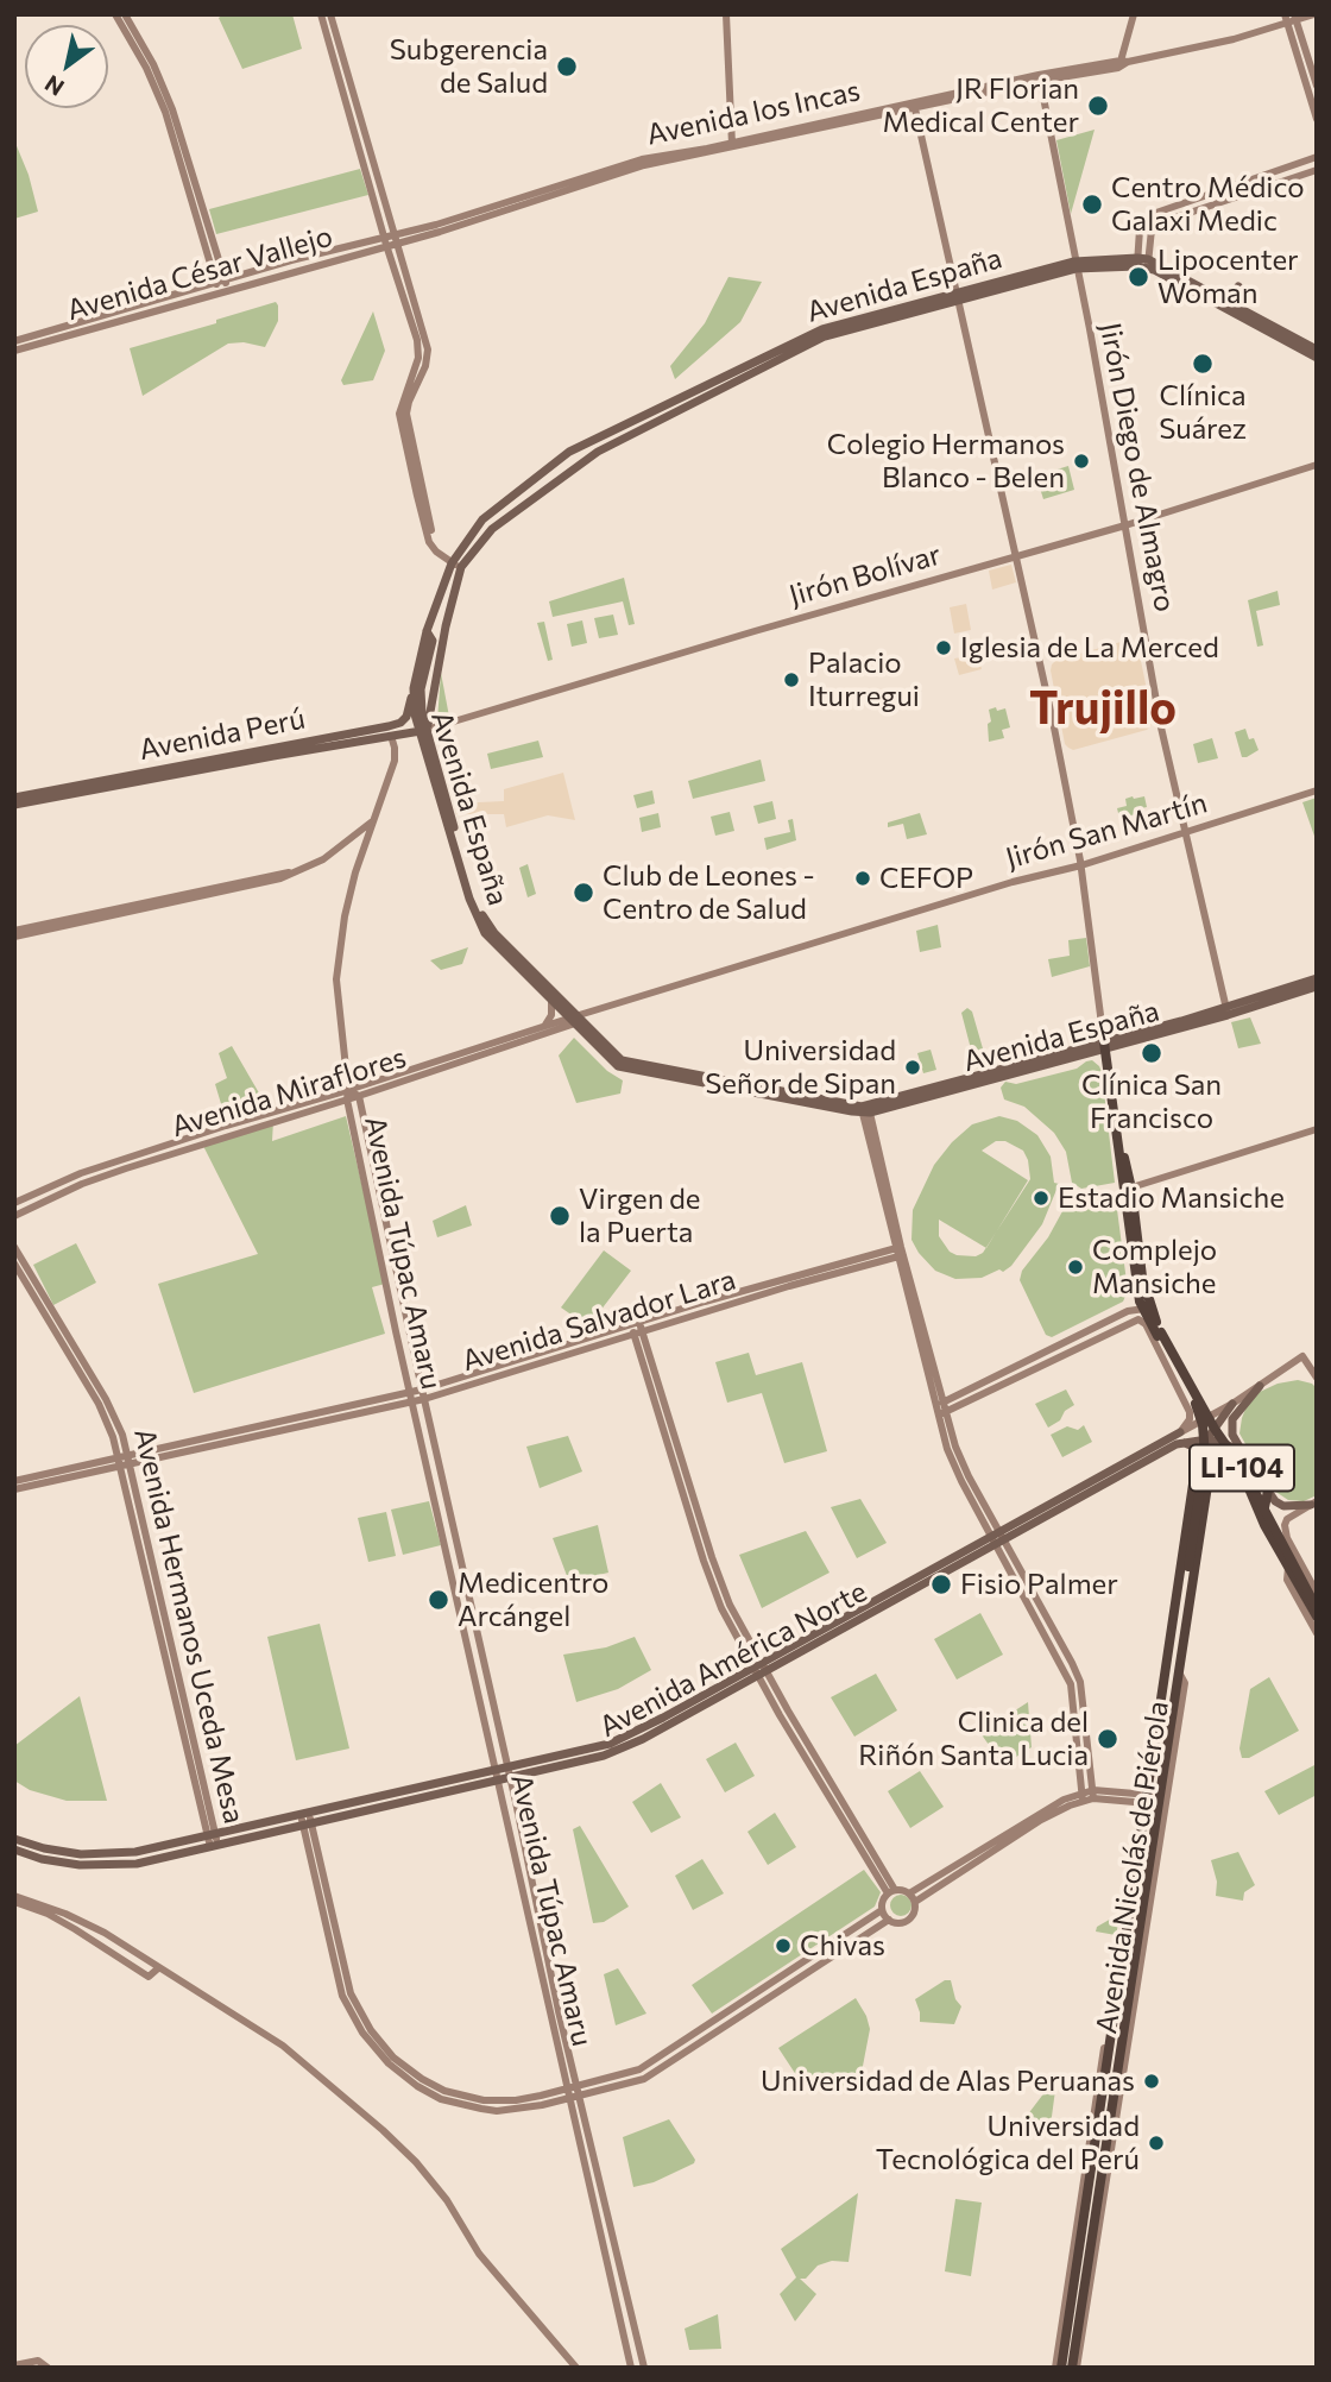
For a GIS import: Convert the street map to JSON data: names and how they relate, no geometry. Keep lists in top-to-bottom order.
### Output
{
  "streets": {
    "highway": ["LI-104", "Avenida Nicolás de Piérola"],
    "main road": ["Avenida España", "Avenida Perú", "Avenida América Norte"],
    "street": [
      "Avenida los Incas",
      "Avenida César Vallejo",
      "Jirón Diego de Almagro",
      "Jirón Bolívar",
      "Jirón San Martín",
      "Avenida Miraflores",
      "Avenida Túpac Amaru",
      "Avenida Salvador Lara",
      "Avenida Hermanos Uceda Mesa"
    ]
  },
  "crossings": [
    ["Avenida los Incas", "Avenida César Vallejo"],
    ["Avenida los Incas", "Jirón Diego de Almagro"],
    ["Avenida España", "Jirón Diego de Almagro"],
    ["Avenida España", "Jirón Bolívar"],
    ["Avenida España", "Avenida Perú"],
    ["Avenida España", "Jirón San Martín"],
    ["Avenida España", "Avenida Miraflores"],
    ["Avenida España", "LI-104"],
    ["Jirón Diego de Almagro", "Jirón Bolívar"],
    ["Jirón Diego de Almagro", "Jirón San Martín"],
    ["Jirón Bolívar", "Avenida Perú"],
    ["Jirón San Martín", "Avenida Miraflores"],
    ["Avenida Miraflores", "Avenida Túpac Amaru"],
    ["Avenida Túpac Amaru", "Avenida Salvador Lara"],
    ["Avenida Túpac Amaru", "Avenida América Norte"],
    ["Avenida Salvador Lara", "Avenida Hermanos Uceda Mesa"],
    ["Avenida Hermanos Uceda Mesa", "Avenida América Norte"],
    ["Avenida América Norte", "Avenida Nicolás de Piérola"]
  ],
  "districts": ["Trujillo"],
  "places": [
    "Subgerencia de Salud",
    "JR Florian Medical Center",
    "Centro Médico Galaxi Medic",
    "Lipocenter Woman",
    "Clínica Suárez",
    "Colegio Hermanos Blanco - Belen",
    "Iglesia de La Merced",
    "Palacio Iturregui",
    "CEFOP",
    "Club de Leones - Centro de Salud",
    "Clínica San Francisco",
    "Universidad Señor de Sipan",
    "Estadio Mansiche",
    "Virgen de la Puerta",
    "Complejo Mansiche",
    "Fisio Palmer",
    "Medicentro Arcángel",
    "Clinica del Riñón Santa Lucia",
    "Chivas",
    "Universidad de Alas Peruanas",
    "Universidad Tecnológica del Perú"
  ],
  "north": "bottom left"
}
